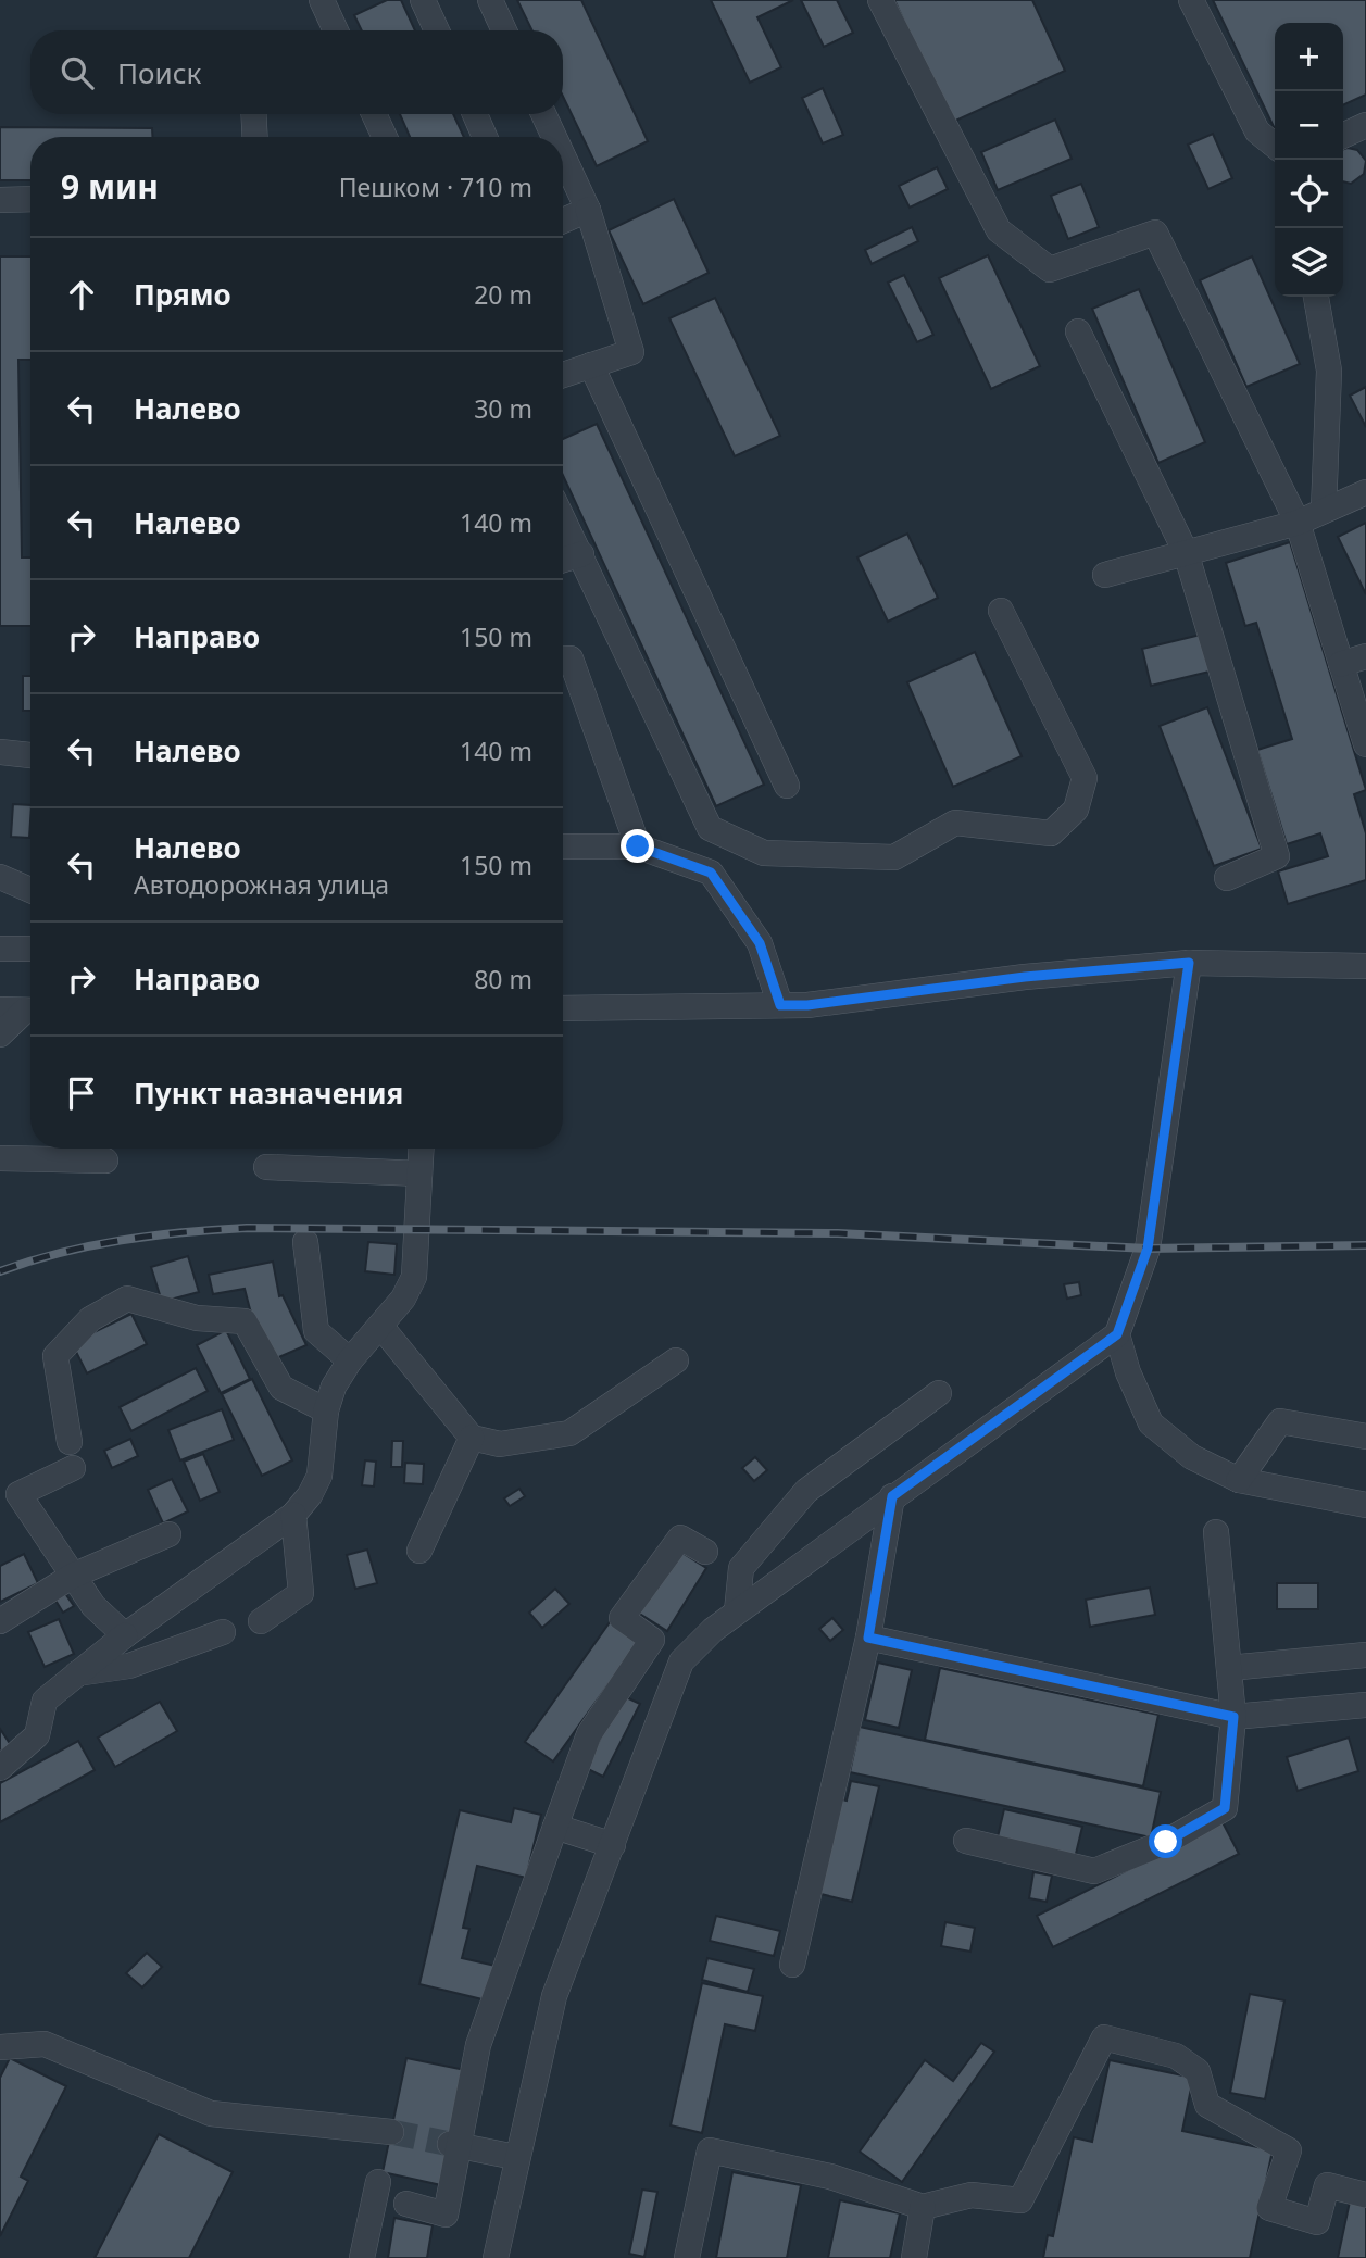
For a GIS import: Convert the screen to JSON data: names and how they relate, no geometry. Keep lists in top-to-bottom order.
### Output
{
  "page": {
    "map_buttons": ["+", "−"],
    "search": "Поиск",
    "heading": ["9 мин", "Пешком · 710 m"],
    "list": [
      ["Прямо", "20 m"],
      ["Налево", "30 m"],
      ["Налево", "140 m"],
      ["Направо", "150 m"],
      ["Налево", "140 m"],
      ["Налево", "Автодорожная улица", "150 m"],
      ["Направо", "80 m"],
      "Пункт назначения"
    ]
  }
}
